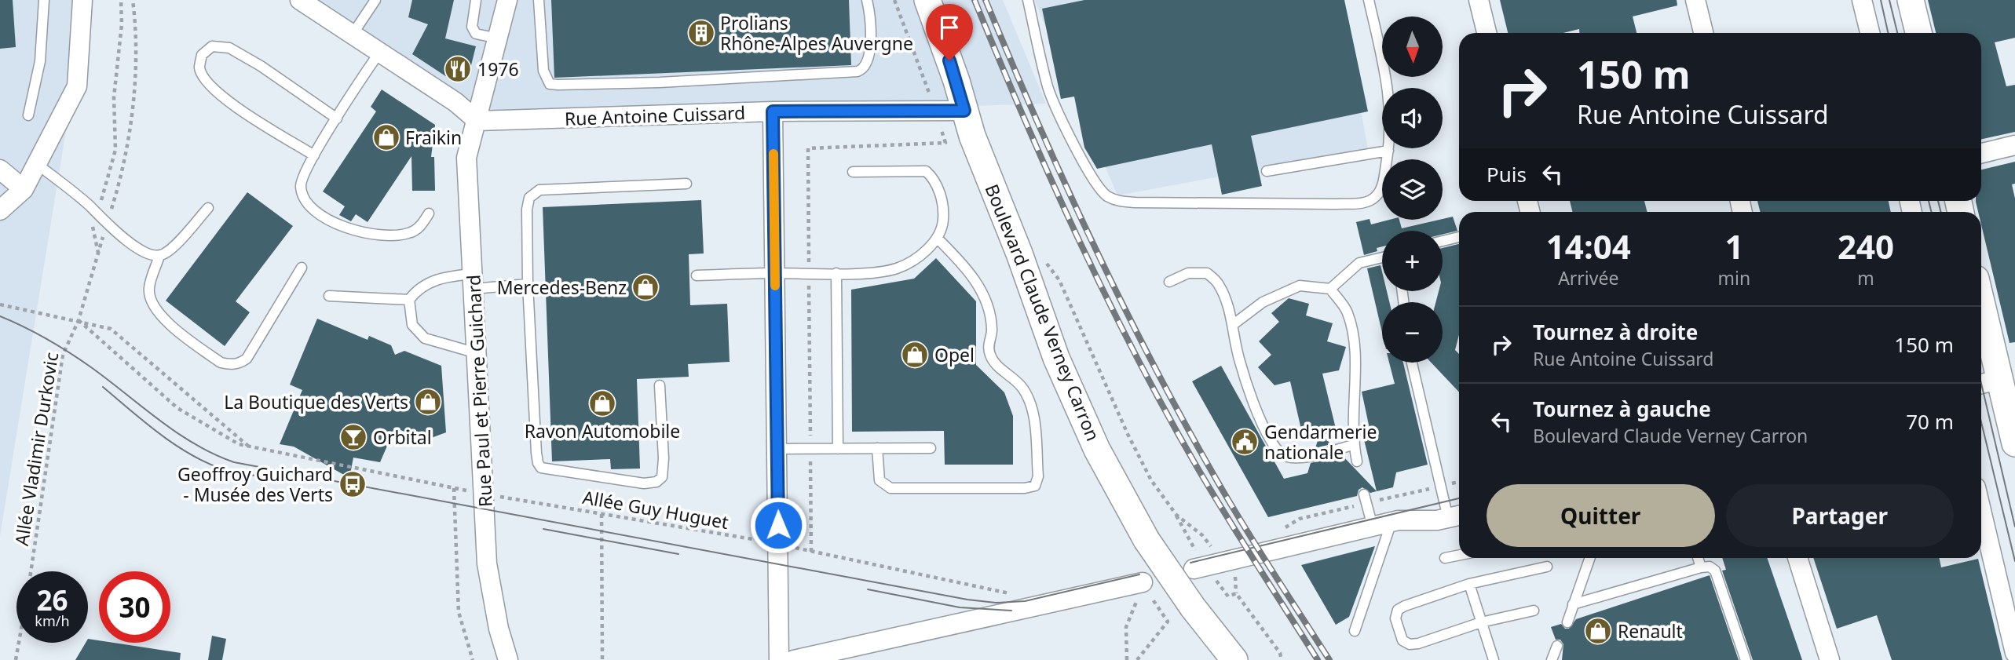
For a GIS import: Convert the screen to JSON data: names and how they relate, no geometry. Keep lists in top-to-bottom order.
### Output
{
  "streets": {
    "main road": ["Boulevard Claude Verney Carron"],
    "street": ["Rue Antoine Cuissard", "Rue Paul et Pierre Guichard"],
    "path": ["Allée Vladimir Durkovic", "Allée Guy Huguet"]
  },
  "crossings": [
    ["Rue Antoine Cuissard", "Boulevard Claude Verney Carron"],
    ["Rue Antoine Cuissard", "Rue Paul et Pierre Guichard"],
    ["Rue Paul et Pierre Guichard", "Allée Guy Huguet"],
    ["Allée Vladimir Durkovic", "Allée Guy Huguet"]
  ],
  "places": {
    "building": ["Prolians Rhône-Alpes Auvergne"],
    "restaurant": ["1976"],
    "shop": [
      "Fraikin",
      "Mercedes-Benz",
      "Opel",
      "La Boutique des Verts",
      "Ravon Automobile",
      "Renault"
    ],
    "bar": ["Orbital"],
    "public building": ["Gendarmerie nationale"],
    "bus stop": ["Geoffroy Guichard - Musée des Verts"]
  },
  "north": "bottom",
  "page": {
    "map_buttons": ["+", "−"],
    "turn": ["150 m", "Rue Antoine Cuissard"],
    "then": "Puis",
    "eta": [
      "14:04",
      "Arrivée",
      "1",
      "min",
      "240",
      "m"
    ],
    "list": [
      {
        "name": "Tournez à droite",
        "note": "Rue Antoine Cuissard",
        "value": "150 m"
      },
      {
        "name": "Tournez à gauche",
        "note": "Boulevard Claude Verney Carron",
        "value": "70 m"
      }
    ],
    "buttons": ["Quitter", "Partager"],
    "speed": "26 km/h",
    "limit": "30"
  }
}
